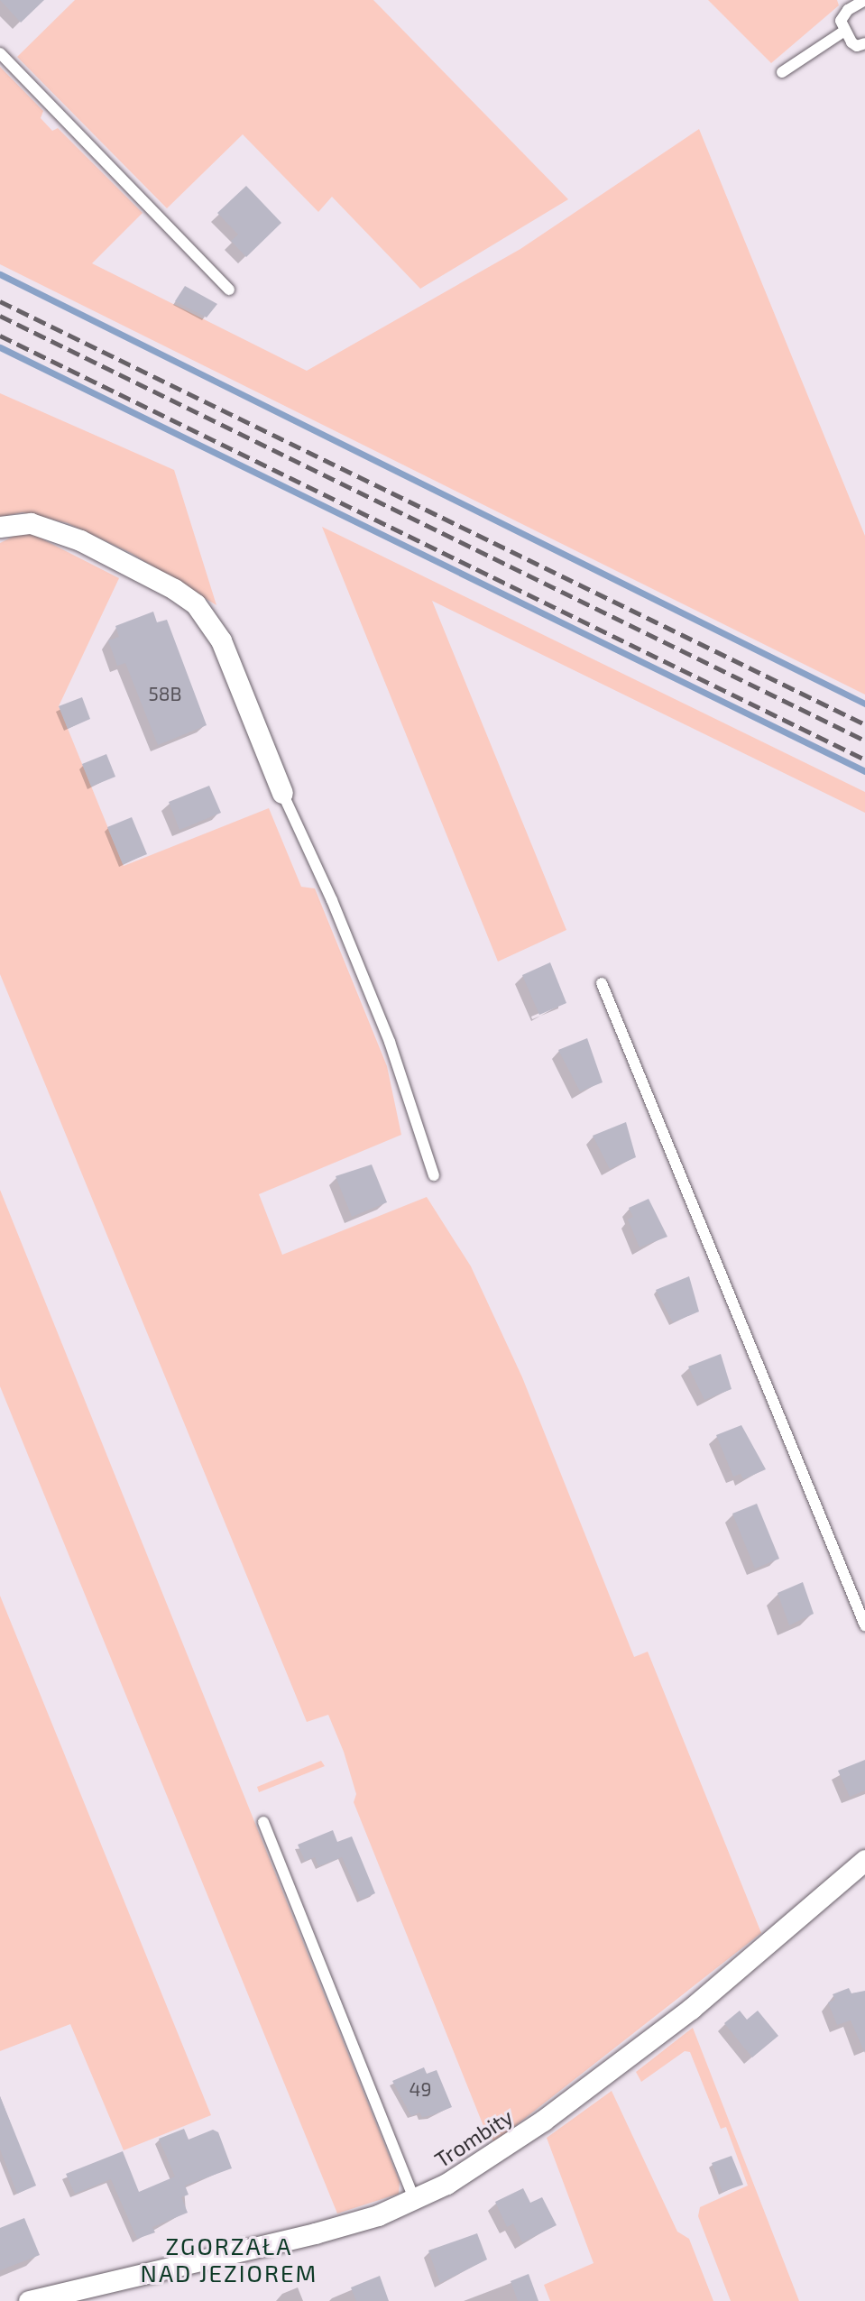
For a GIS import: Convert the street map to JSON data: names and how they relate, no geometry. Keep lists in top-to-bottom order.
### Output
{
  "streets": {
    "street": ["Trombity"]
  },
  "districts": ["ZGORZAŁA NAD JEZIOREM"],
  "house_numbers": ["58B", "49"]
}
